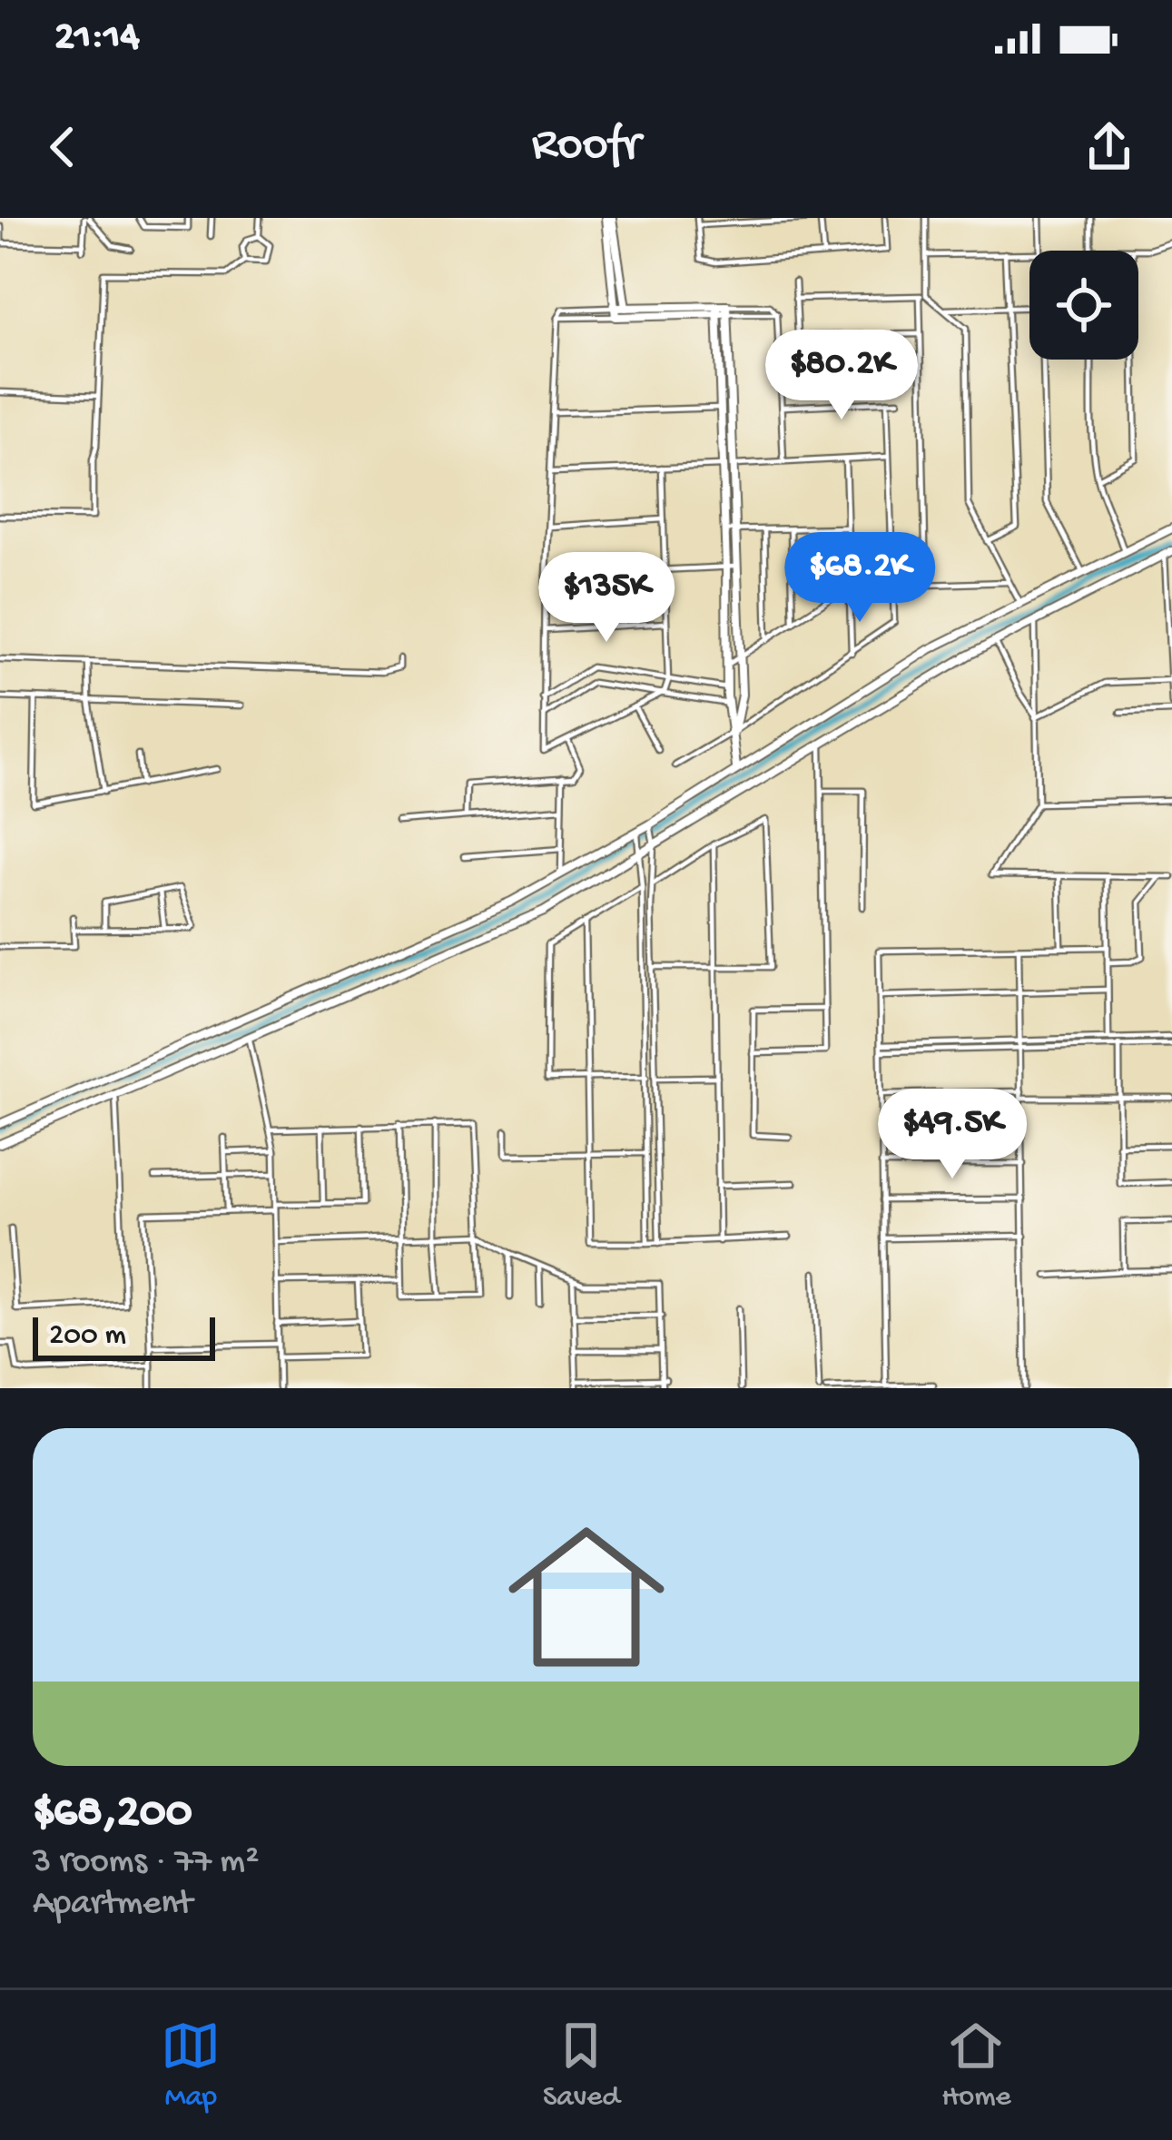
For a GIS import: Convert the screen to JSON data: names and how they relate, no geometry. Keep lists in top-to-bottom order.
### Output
{
  "scale_bar": "200 m",
  "page": {
    "status": "21:14",
    "header": "Roofr",
    "price": [
      "$80.2K",
      "$68.2K",
      "$135K",
      "$49.5K"
    ],
    "scale": "200 m",
    "list": [
      {
        "name": "$68,200",
        "note": "3 rooms · 77 m² · Apartment"
      }
    ],
    "tabs": ["Map", "Saved", "Home"]
  }
}
